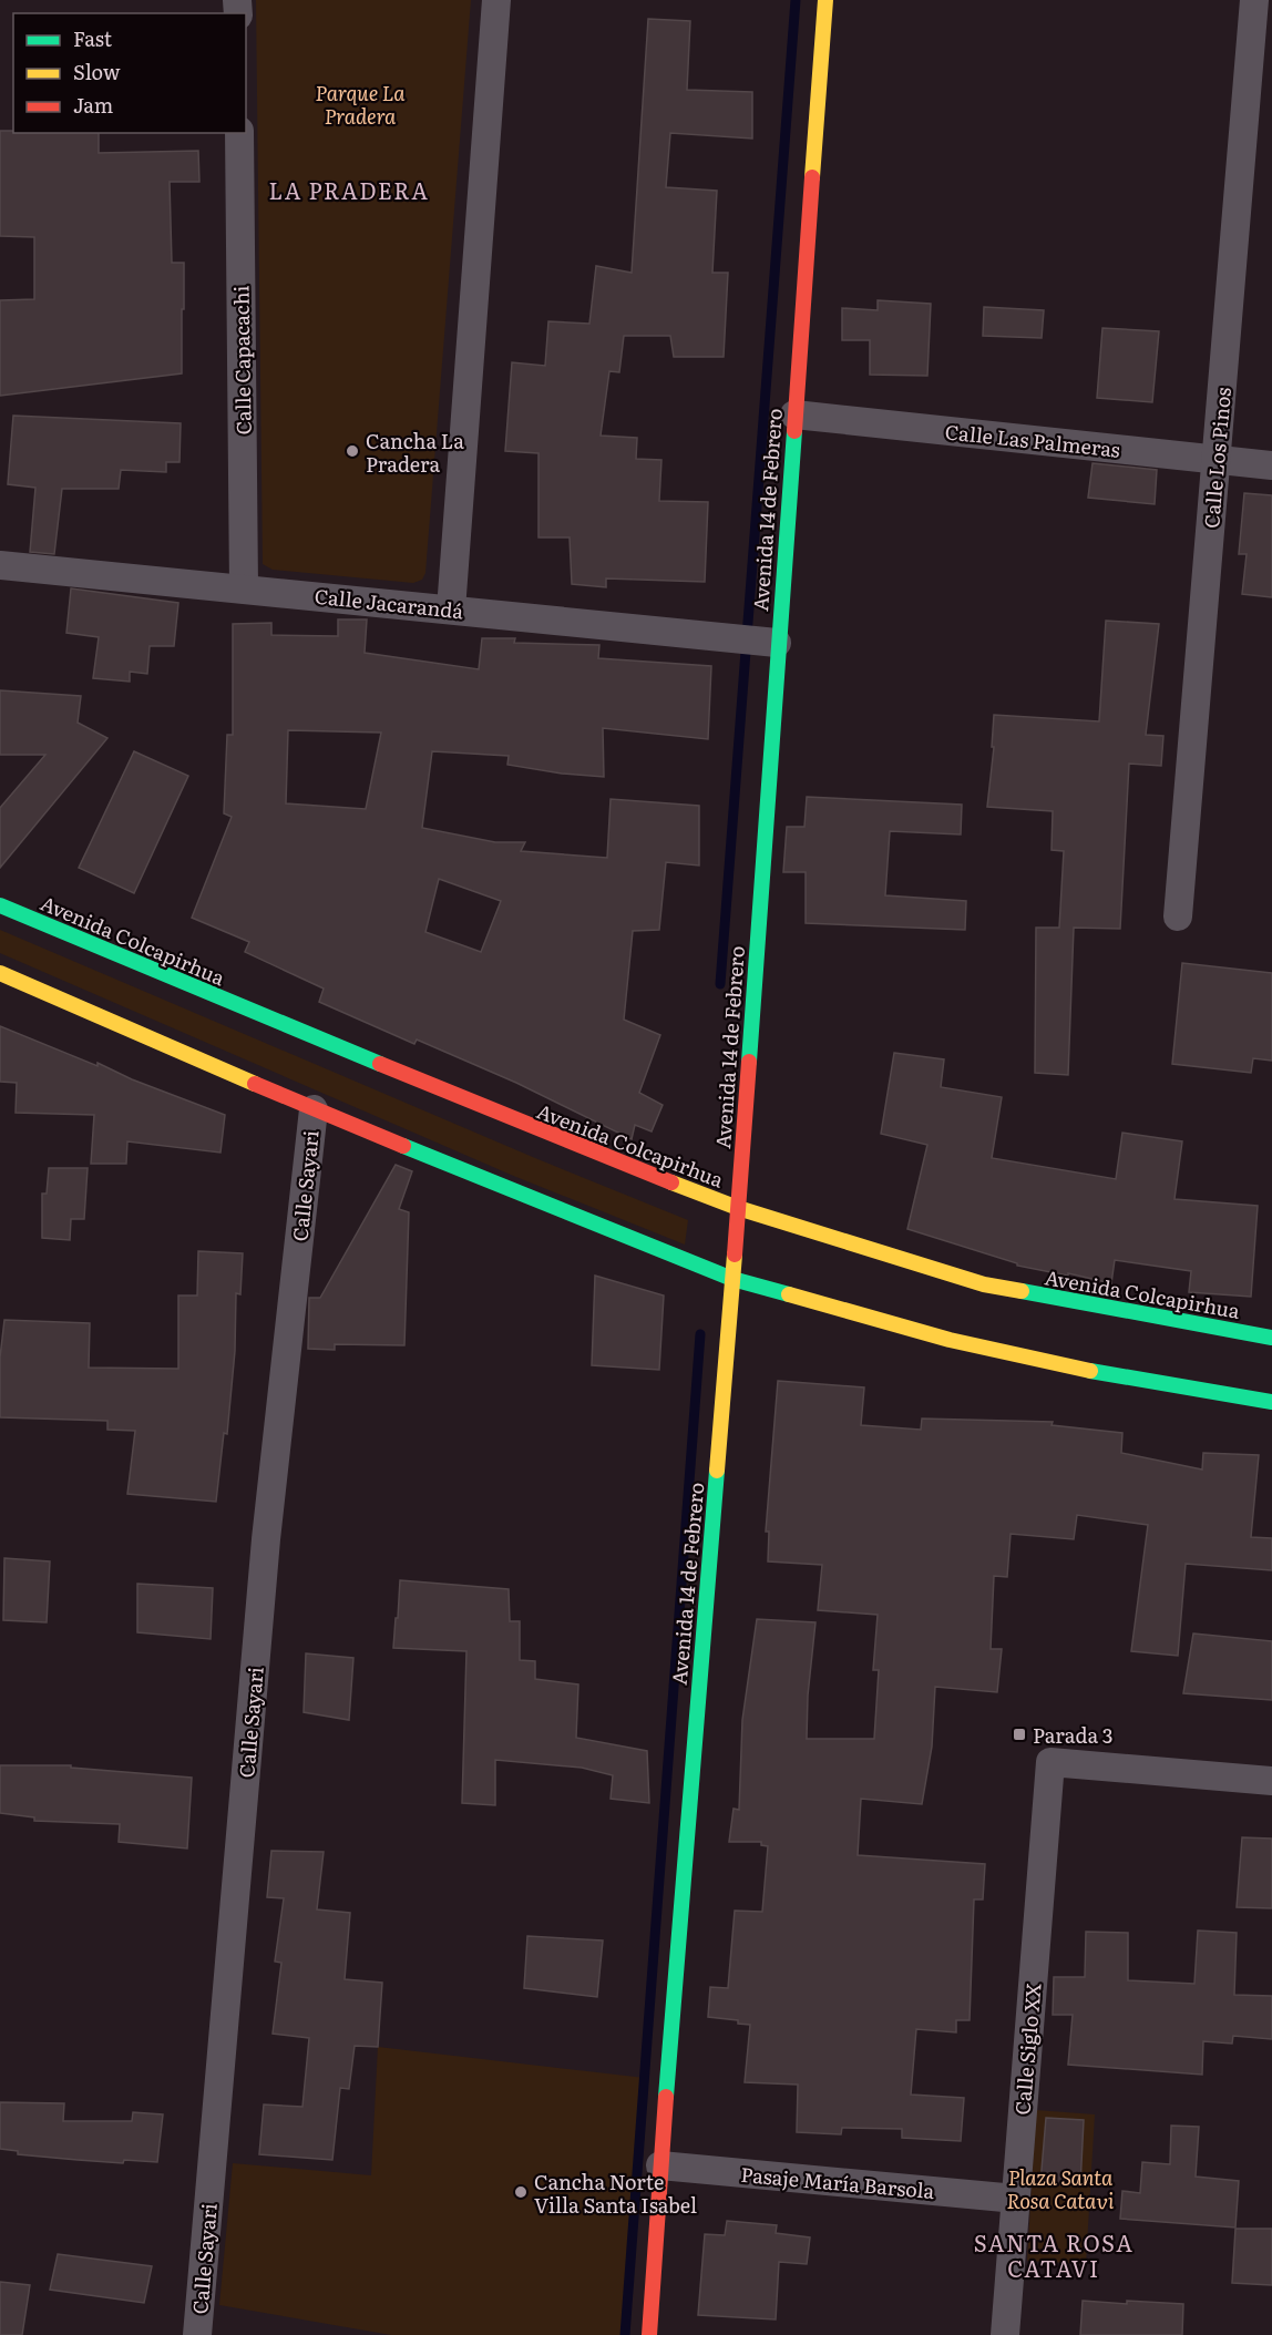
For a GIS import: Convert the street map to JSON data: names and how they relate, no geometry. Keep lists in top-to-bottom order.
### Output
{
  "streets": {
    "main road": ["Avenida 14 de Febrero", "Avenida Colcapirhua"],
    "street": [
      "Calle Capacachi",
      "Calle Las Palmeras",
      "Calle Los Pinos",
      "Calle Jacarandá",
      "Calle Sayari",
      "Calle Siglo XX",
      "Pasaje María Barsola"
    ]
  },
  "crossings": [
    ["Calle Capacachi", "Calle Jacarandá"],
    ["Calle Las Palmeras", "Calle Los Pinos"],
    ["Calle Las Palmeras", "Avenida 14 de Febrero"],
    ["Avenida 14 de Febrero", "Calle Jacarandá"],
    ["Avenida 14 de Febrero", "Avenida Colcapirhua"],
    ["Avenida 14 de Febrero", "Pasaje María Barsola"],
    ["Calle Siglo XX", "Pasaje María Barsola"]
  ],
  "districts": ["LA PRADERA", "SANTA ROSA CATAVI"],
  "parks": ["Parque La Pradera", "Plaza Santa Rosa Catavi"],
  "places": {
    "other": ["Cancha La Pradera", "Cancha Norte Villa Santa Isabel"],
    "transit": ["Parada 3"]
  },
  "legend": ["Fast", "Slow", "Jam"]
}
